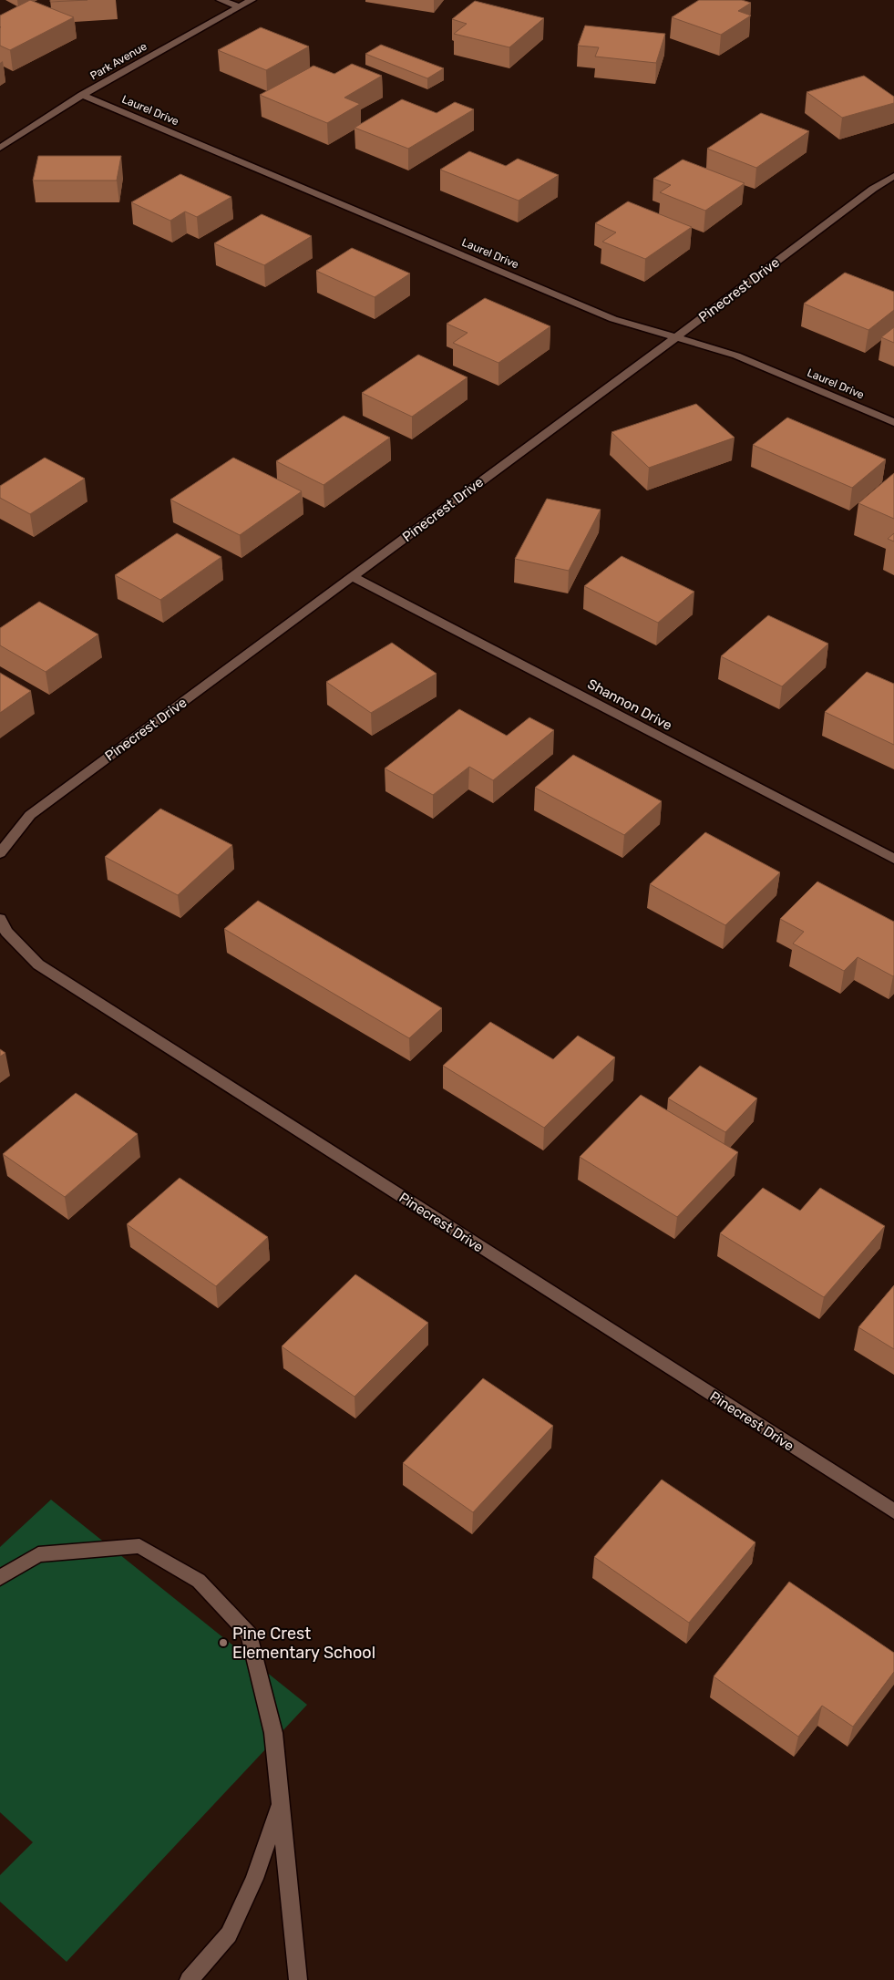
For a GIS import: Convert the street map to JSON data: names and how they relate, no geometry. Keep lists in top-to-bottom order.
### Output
{
  "streets": {
    "street": [
      "Park Avenue",
      "Laurel Drive",
      "Pinecrest Drive",
      "Shannon Drive"
    ]
  },
  "crossings": [
    ["Park Avenue", "Laurel Drive"],
    ["Laurel Drive", "Pinecrest Drive"],
    ["Pinecrest Drive", "Shannon Drive"]
  ],
  "places": ["Pine Crest Elementary School"]
}
